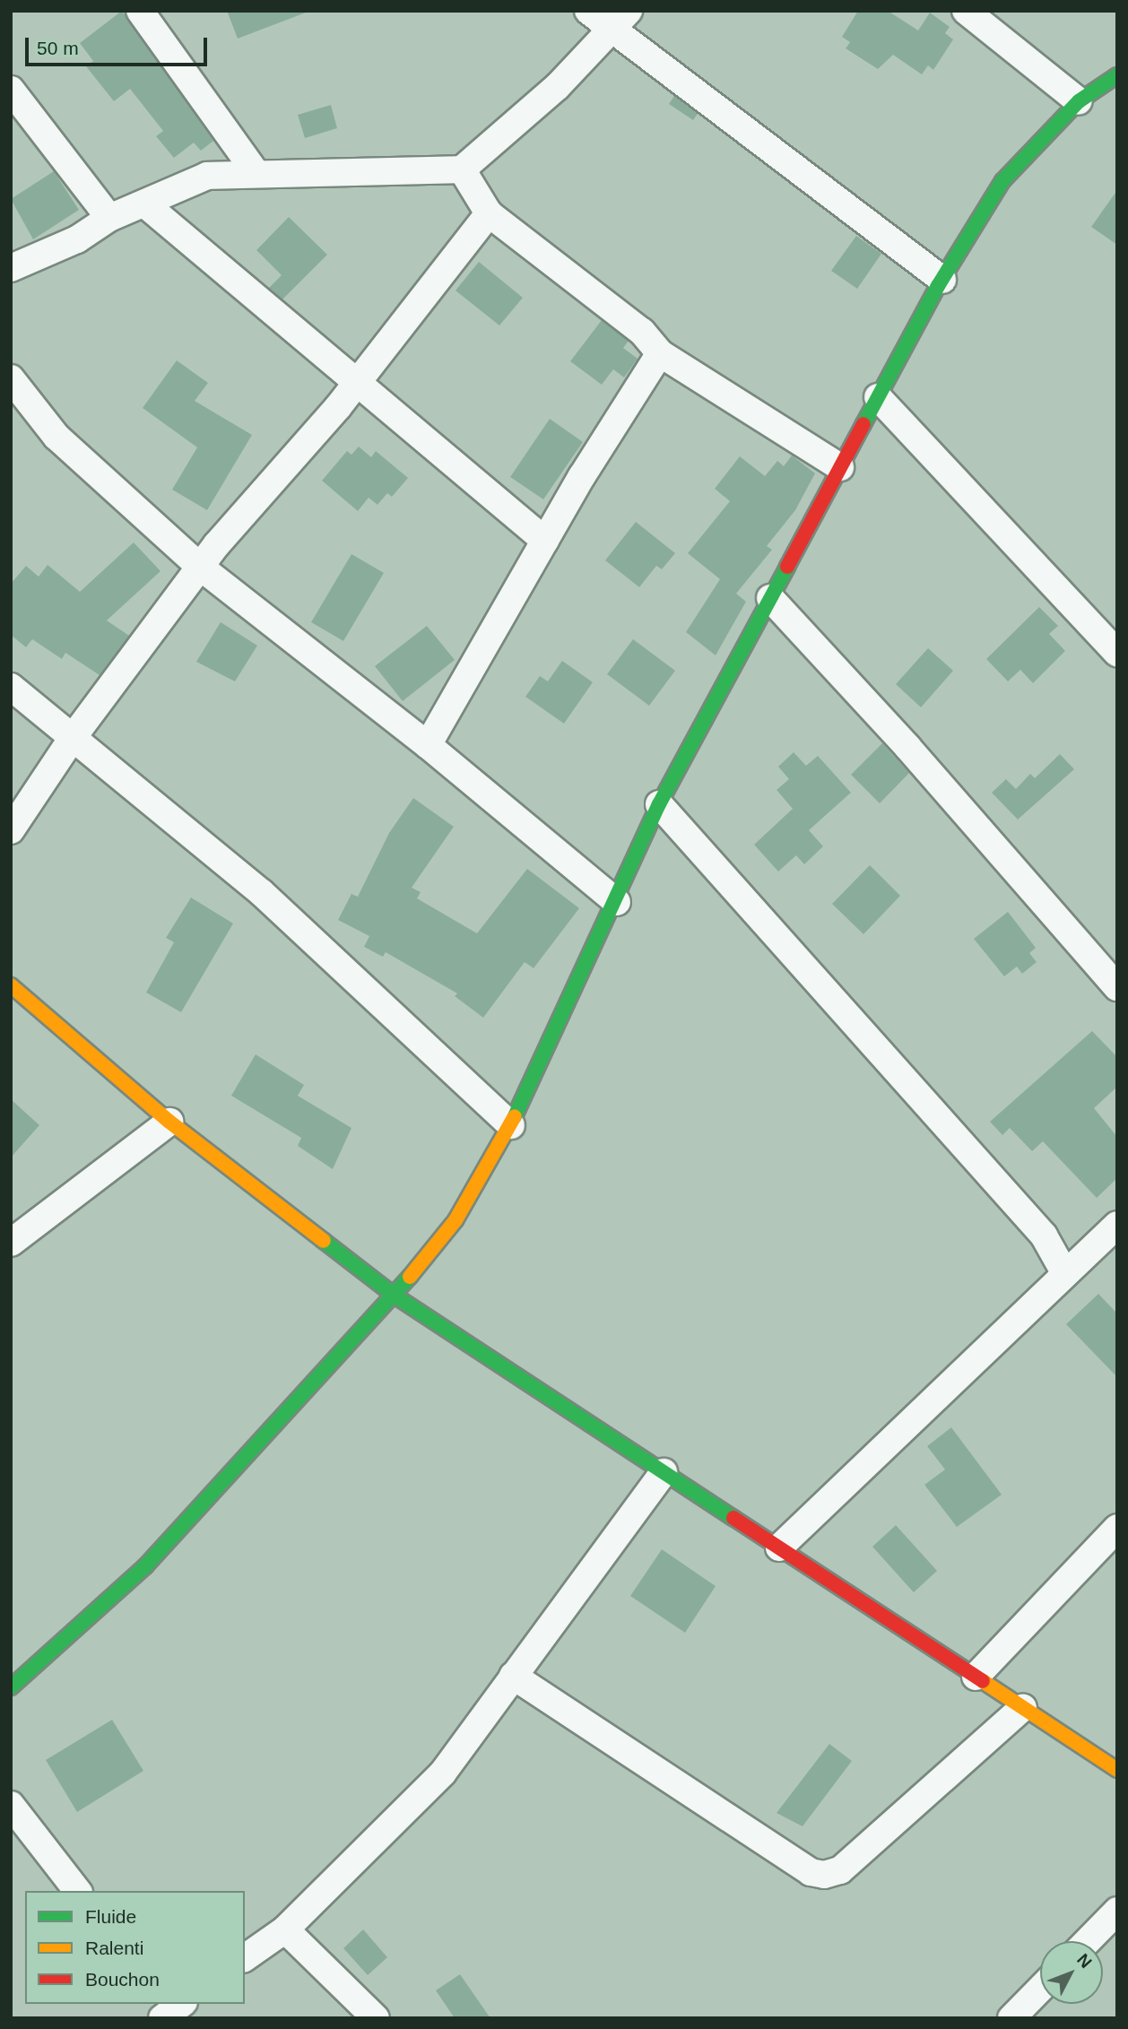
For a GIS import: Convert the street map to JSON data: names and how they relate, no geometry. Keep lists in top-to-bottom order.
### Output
{
  "legend": ["Fluide", "Ralenti", "Bouchon"],
  "scale_bar": "50 m",
  "north": "top right"
}
